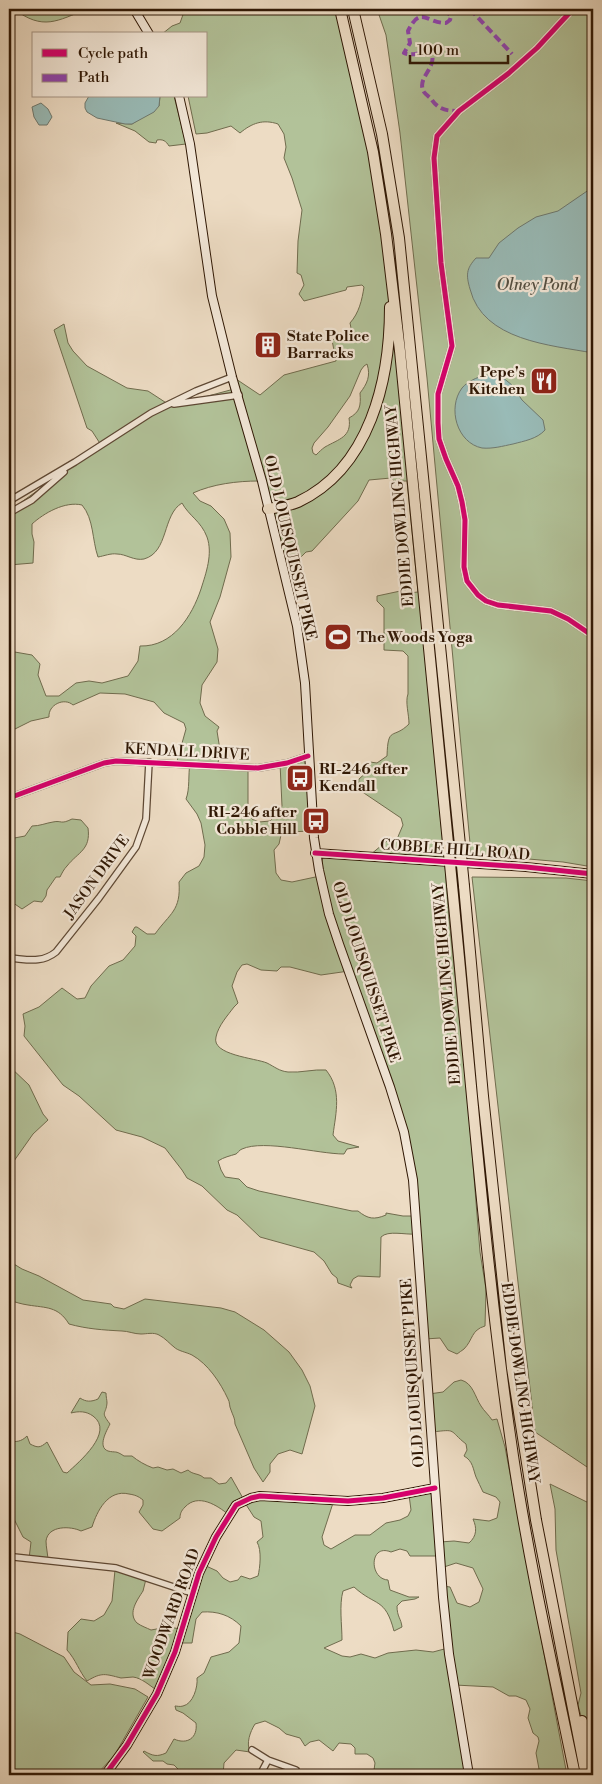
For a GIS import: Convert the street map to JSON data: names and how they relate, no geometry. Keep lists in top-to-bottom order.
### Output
{
  "streets": {
    "highway": ["EDDIE DOWLING HIGHWAY"],
    "main road": ["OLD LOUISQUISSET PIKE", "COBBLE HILL ROAD", "WOODWARD ROAD"],
    "street": ["KENDALL DRIVE", "JASON DRIVE"]
  },
  "crossings": [
    ["OLD LOUISQUISSET PIKE", "KENDALL DRIVE"],
    ["OLD LOUISQUISSET PIKE", "COBBLE HILL ROAD"],
    ["OLD LOUISQUISSET PIKE", "WOODWARD ROAD"],
    ["KENDALL DRIVE", "JASON DRIVE"]
  ],
  "water": ["Olney Pond"],
  "places": {
    "building": ["State Police Barracks"],
    "restaurant": ["Pepe's Kitchen"],
    "sports": ["The Woods Yoga"],
    "bus stop": ["RI-246 after Kendall", "RI-246 after Cobble Hill"]
  },
  "legend": ["Cycle path", "Path"],
  "scale_bar": "100 m"
}
